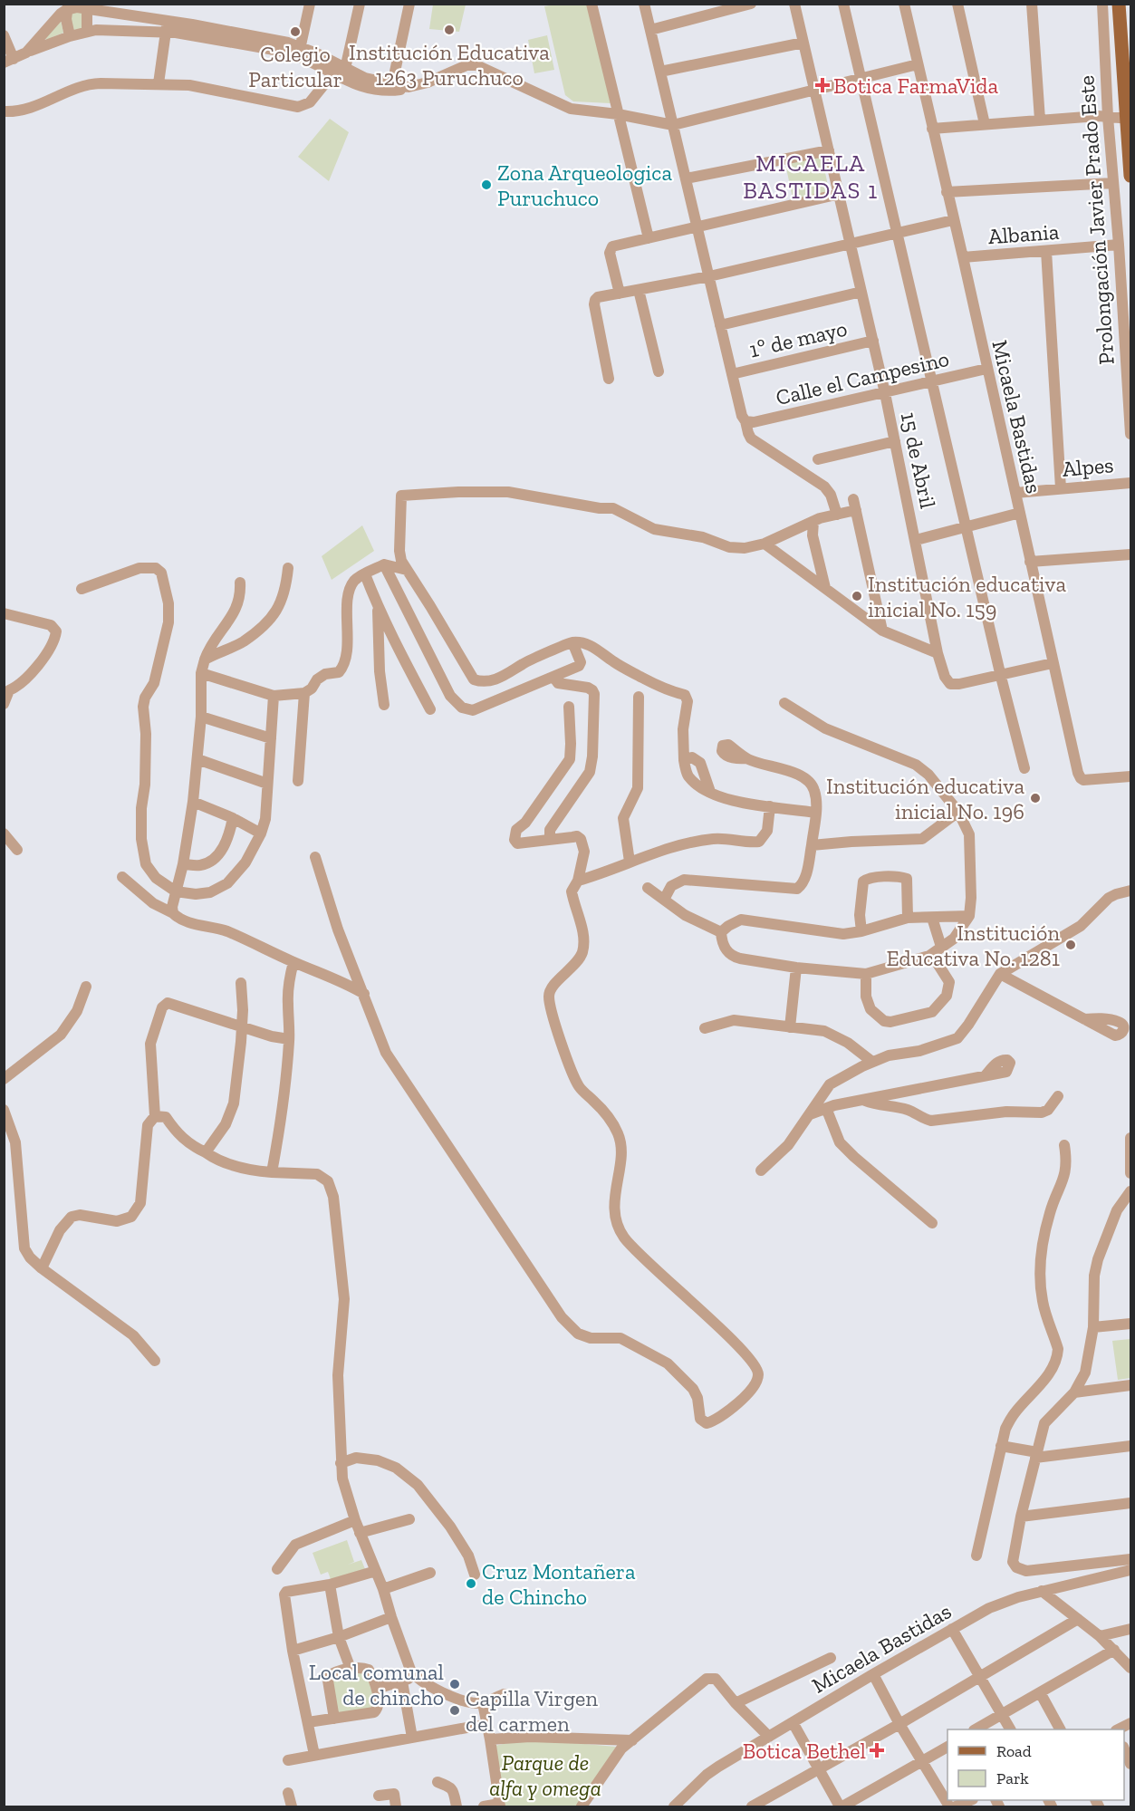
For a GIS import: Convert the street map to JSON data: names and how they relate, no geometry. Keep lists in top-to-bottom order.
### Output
{
  "streets": {
    "main road": ["Prolongación Javier Prado Este"],
    "street": [
      "Albania",
      "1º de mayo",
      "Calle el Campesino",
      "Micaela Bastidas",
      "15 de Abril",
      "Alpes"
    ]
  },
  "crossings": [
    ["Prolongación Javier Prado Este", "Albania"],
    ["Albania", "Micaela Bastidas"],
    ["1º de mayo", "15 de Abril"],
    ["Calle el Campesino", "Micaela Bastidas"],
    ["Calle el Campesino", "15 de Abril"],
    ["Micaela Bastidas", "Alpes"]
  ],
  "districts": ["MICAELA BASTIDAS 1"],
  "parks": ["Parque de alfa y omega"],
  "places": {
    "other": [
      "Institución Educativa 1263 Puruchuco",
      "Colegio Particular",
      "Zona Arqueologica Puruchuco",
      "Institución educativa inicial No. 159",
      "Institución educativa inicial No. 196",
      "Institución Educativa No. 1281",
      "Cruz Montañera de Chincho",
      "Local comunal de chincho",
      "Capilla Virgen del carmen"
    ],
    "health": ["Botica FarmaVida", "Botica Bethel"]
  },
  "legend": ["Road", "Park"]
}
